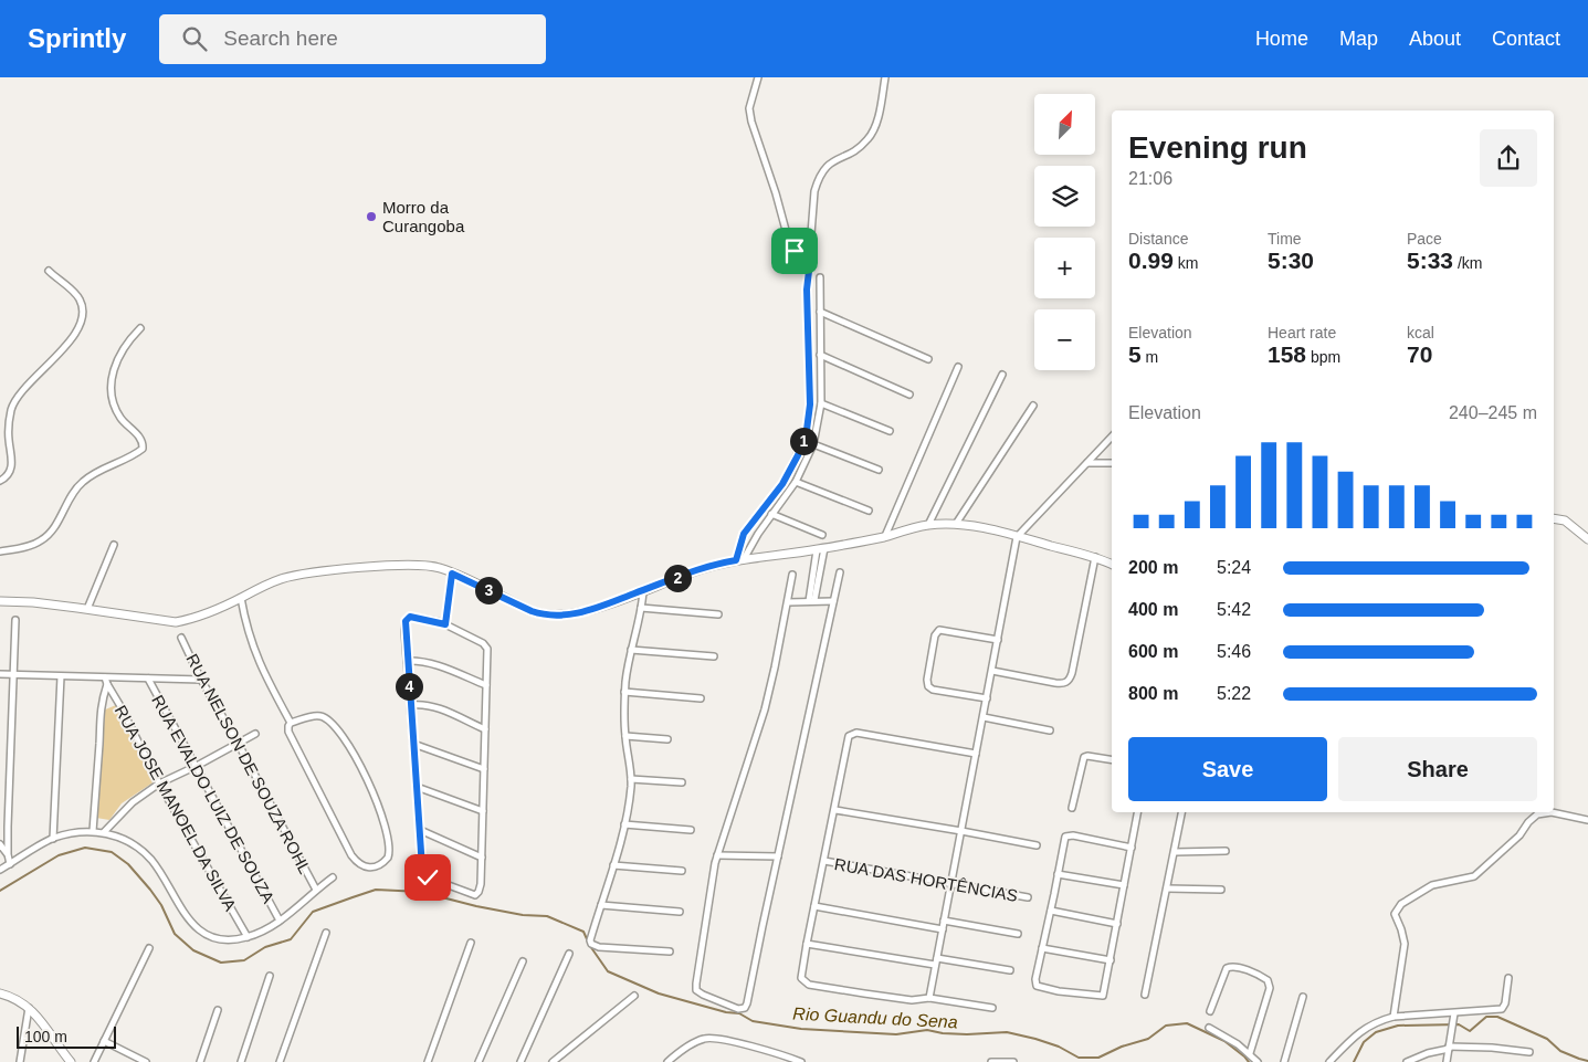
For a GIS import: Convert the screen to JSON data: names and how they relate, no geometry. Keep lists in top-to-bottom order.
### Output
{
  "streets": {
    "street": [
      "RUA NELSON DE SOUZA ROHL",
      "RUA EVALDO LUIZ DE SOUZA",
      "RUA JOSE MANOEL DA SILVA",
      "RUA DAS HORTÊNCIAS"
    ]
  },
  "water": ["Rio Guandu do Sena"],
  "places": ["Morro da Curangoba"],
  "scale_bar": "100 m",
  "north": "top right",
  "page": {
    "header": "Sprintly",
    "search": "Search here",
    "nav": [
      "Home",
      "Map",
      "About",
      "Contact"
    ],
    "map_buttons": ["+", "−"],
    "heading": ["Evening run", "21:06"],
    "stats": [
      ["Distance", "0.99 km"],
      ["Time", "5:30"],
      ["Pace", "5:33 /km"],
      ["Elevation", "5 m"],
      ["Heart rate", "158 bpm"],
      ["kcal", "70"]
    ],
    "chart": ["Elevation", "240–245 m"],
    "pins": [
      "1",
      "2",
      "3",
      "4"
    ],
    "list": [
      {
        "name": "200 m",
        "note": "5:24"
      },
      {
        "name": "400 m",
        "note": "5:42"
      },
      {
        "name": "600 m",
        "note": "5:46"
      },
      {
        "name": "800 m",
        "note": "5:22"
      }
    ],
    "buttons": ["Save", "Share"],
    "scale": "100 m"
  }
}
